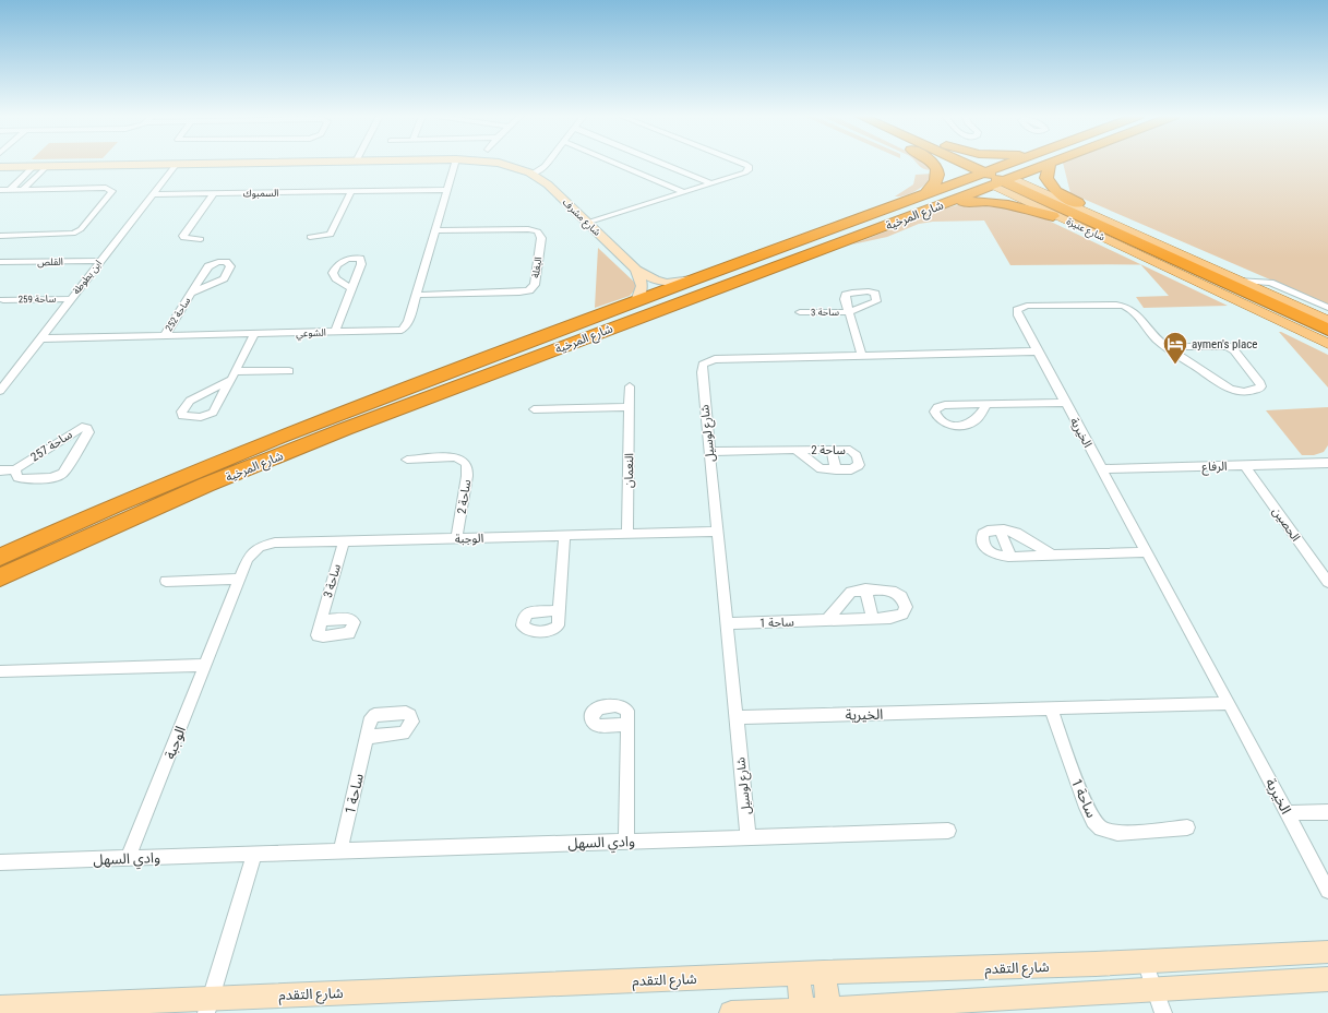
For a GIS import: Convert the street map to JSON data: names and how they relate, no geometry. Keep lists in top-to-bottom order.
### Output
{
  "streets": {
    "highway": ["شارع المرخية", "شارع عنيزة"],
    "street": [
      "السمبوك",
      "شارع مشرف",
      "القلص",
      "البغلة",
      "ابن بطوطة",
      "ساحة 259",
      "ساحة 3",
      "ساحة 252",
      "الشوعي",
      "الخيرية",
      "شارع لوسيل",
      "ساحة 257",
      "ساحة 2",
      "الرفاع",
      "النعمان",
      "الحصين",
      "الوجبة",
      "ساحة 1",
      "وادي السهل",
      "شارع التقدم"
    ]
  },
  "crossings": [
    ["السمبوك", "ابن بطوطة"],
    ["السمبوك", "الشوعي"],
    ["شارع المرخية", "شارع مشرف"],
    ["شارع المرخية", "شارع عنيزة"],
    ["شارع مشرف", "ابن بطوطة"],
    ["القلص", "ابن بطوطة"],
    ["البغلة", "الشوعي"],
    ["ابن بطوطة", "ساحة 259"],
    ["ابن بطوطة", "الشوعي"],
    ["ساحة 3", "شارع لوسيل"],
    ["ساحة 3", "الوجبة"],
    ["ساحة 252", "الشوعي"],
    ["الخيرية", "شارع لوسيل"],
    ["الخيرية", "الرفاع"],
    ["الخيرية", "ساحة 1"],
    ["شارع لوسيل", "ساحة 2"],
    ["شارع لوسيل", "الوجبة"],
    ["شارع لوسيل", "ساحة 1"],
    ["شارع لوسيل", "وادي السهل"],
    ["ساحة 2", "الوجبة"],
    ["الرفاع", "الحصين"],
    ["النعمان", "الوجبة"],
    ["الوجبة", "وادي السهل"],
    ["ساحة 1", "وادي السهل"]
  ],
  "places": {
    "hotel": ["aymen's place"]
  }
}
